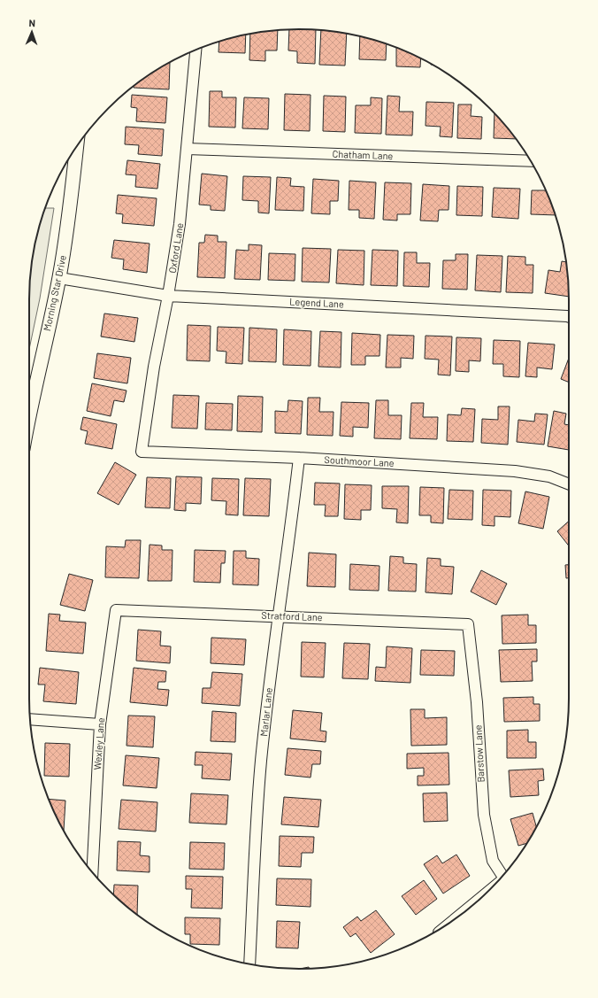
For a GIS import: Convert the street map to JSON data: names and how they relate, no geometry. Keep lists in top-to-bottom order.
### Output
{
  "streets": {
    "street": [
      "Chatham Lane",
      "Oxford Lane",
      "Morning Star Drive",
      "Legend Lane",
      "Southmoor Lane",
      "Stratford Lane",
      "Marlar Lane",
      "Wexley Lane",
      "Barstow Lane"
    ]
  },
  "crossings": [
    ["Chatham Lane", "Oxford Lane"],
    ["Oxford Lane", "Legend Lane"],
    ["Oxford Lane", "Southmoor Lane"],
    ["Morning Star Drive", "Legend Lane"],
    ["Southmoor Lane", "Marlar Lane"],
    ["Stratford Lane", "Marlar Lane"],
    ["Stratford Lane", "Wexley Lane"],
    ["Stratford Lane", "Barstow Lane"]
  ],
  "north": "top"
}
